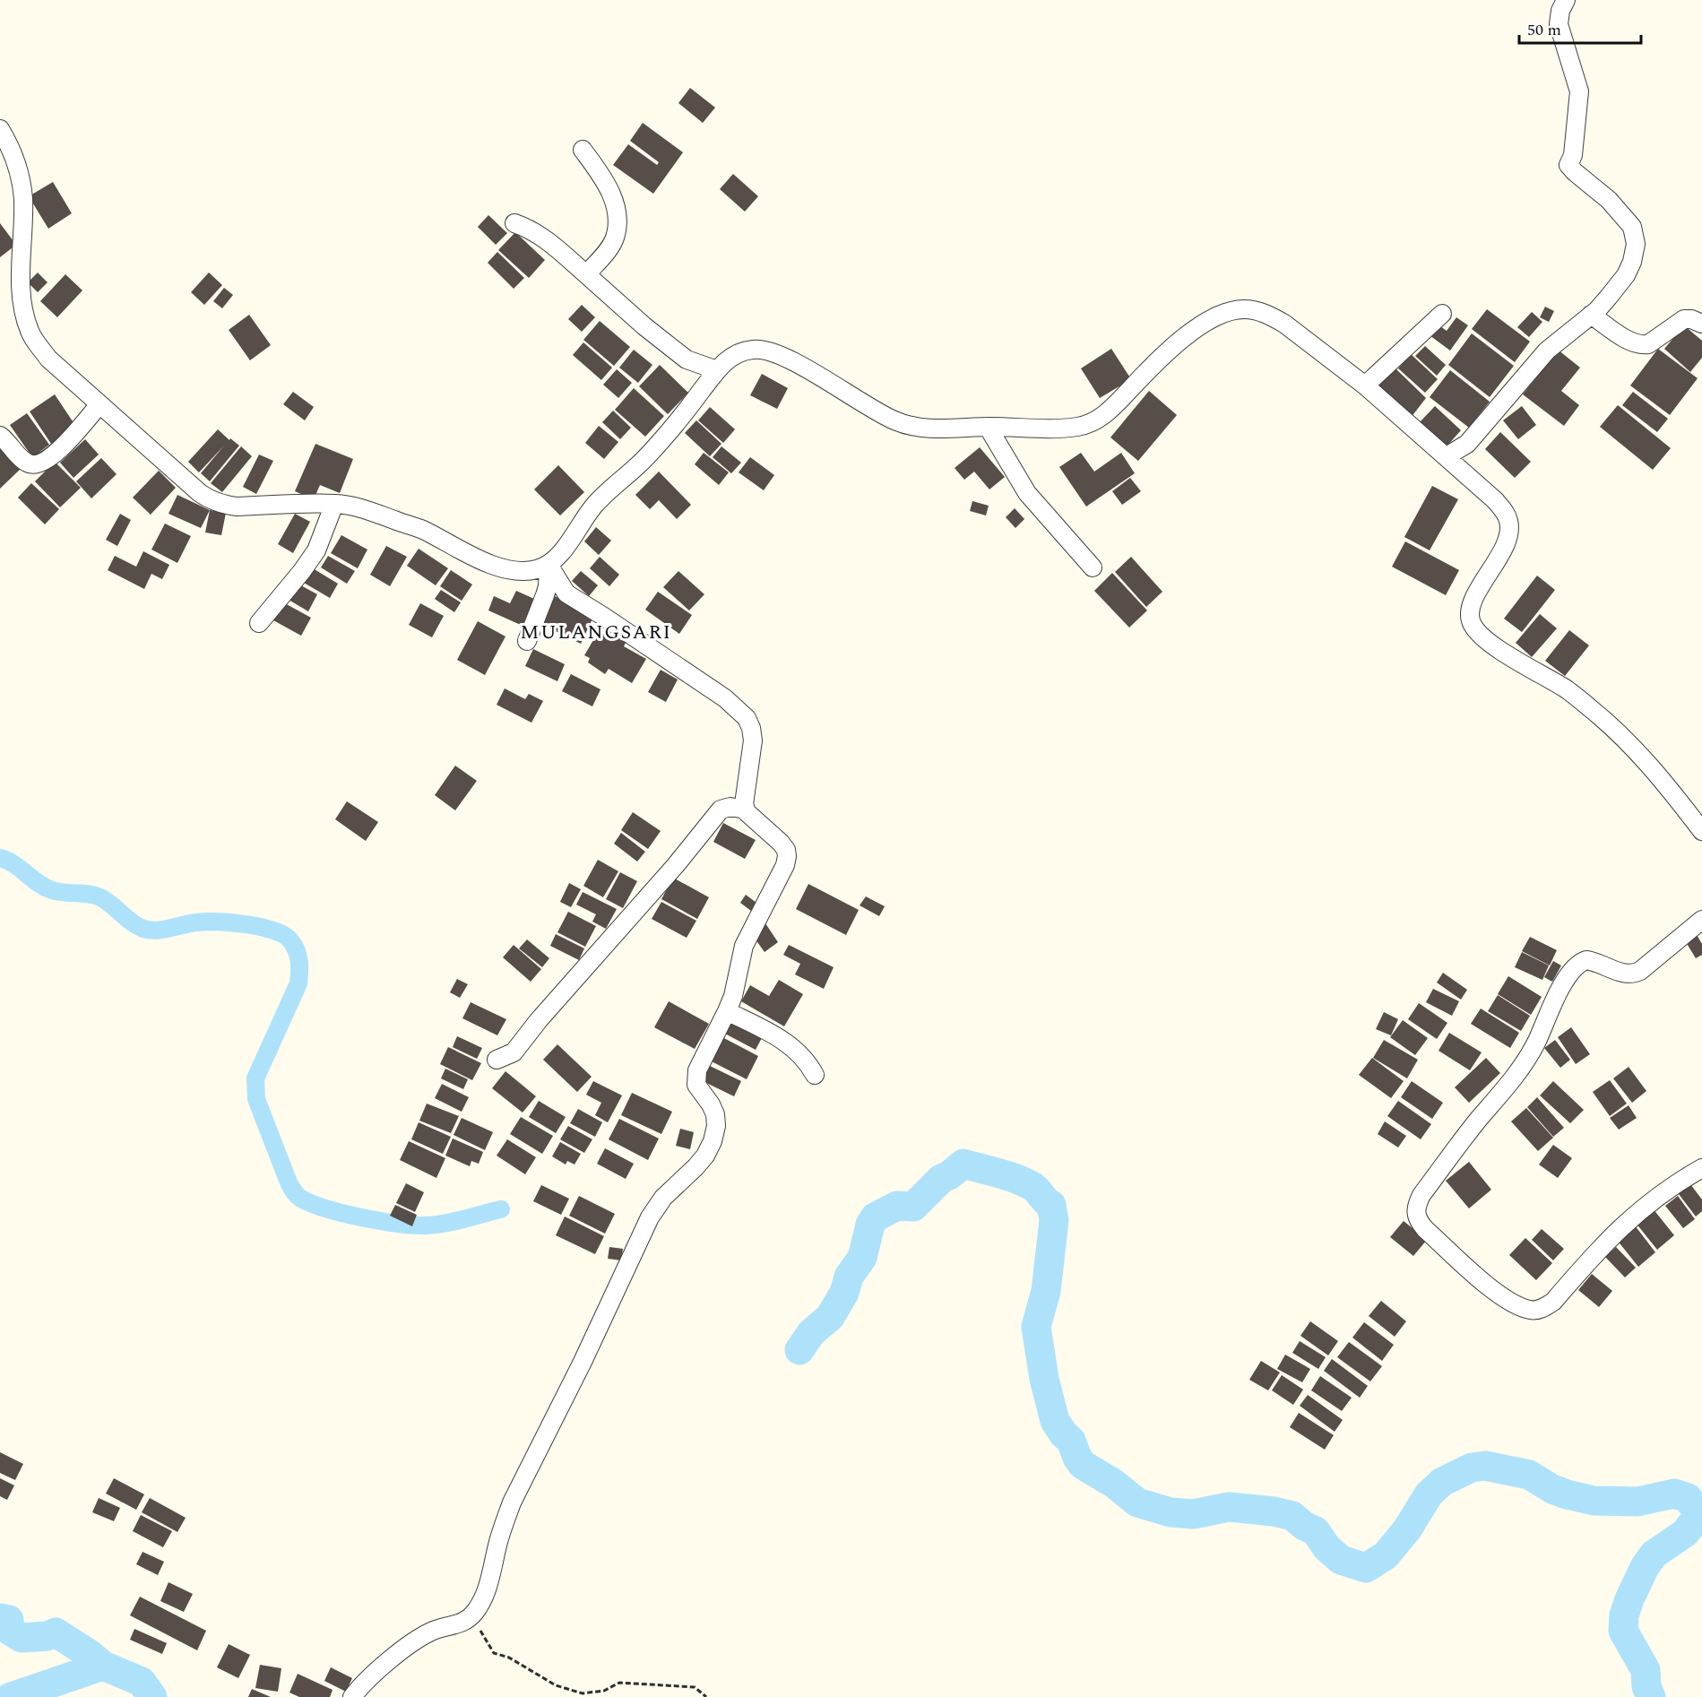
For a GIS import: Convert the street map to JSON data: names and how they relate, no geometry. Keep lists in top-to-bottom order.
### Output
{
  "districts": ["MULANGSARI"],
  "scale_bar": "50 m"
}
